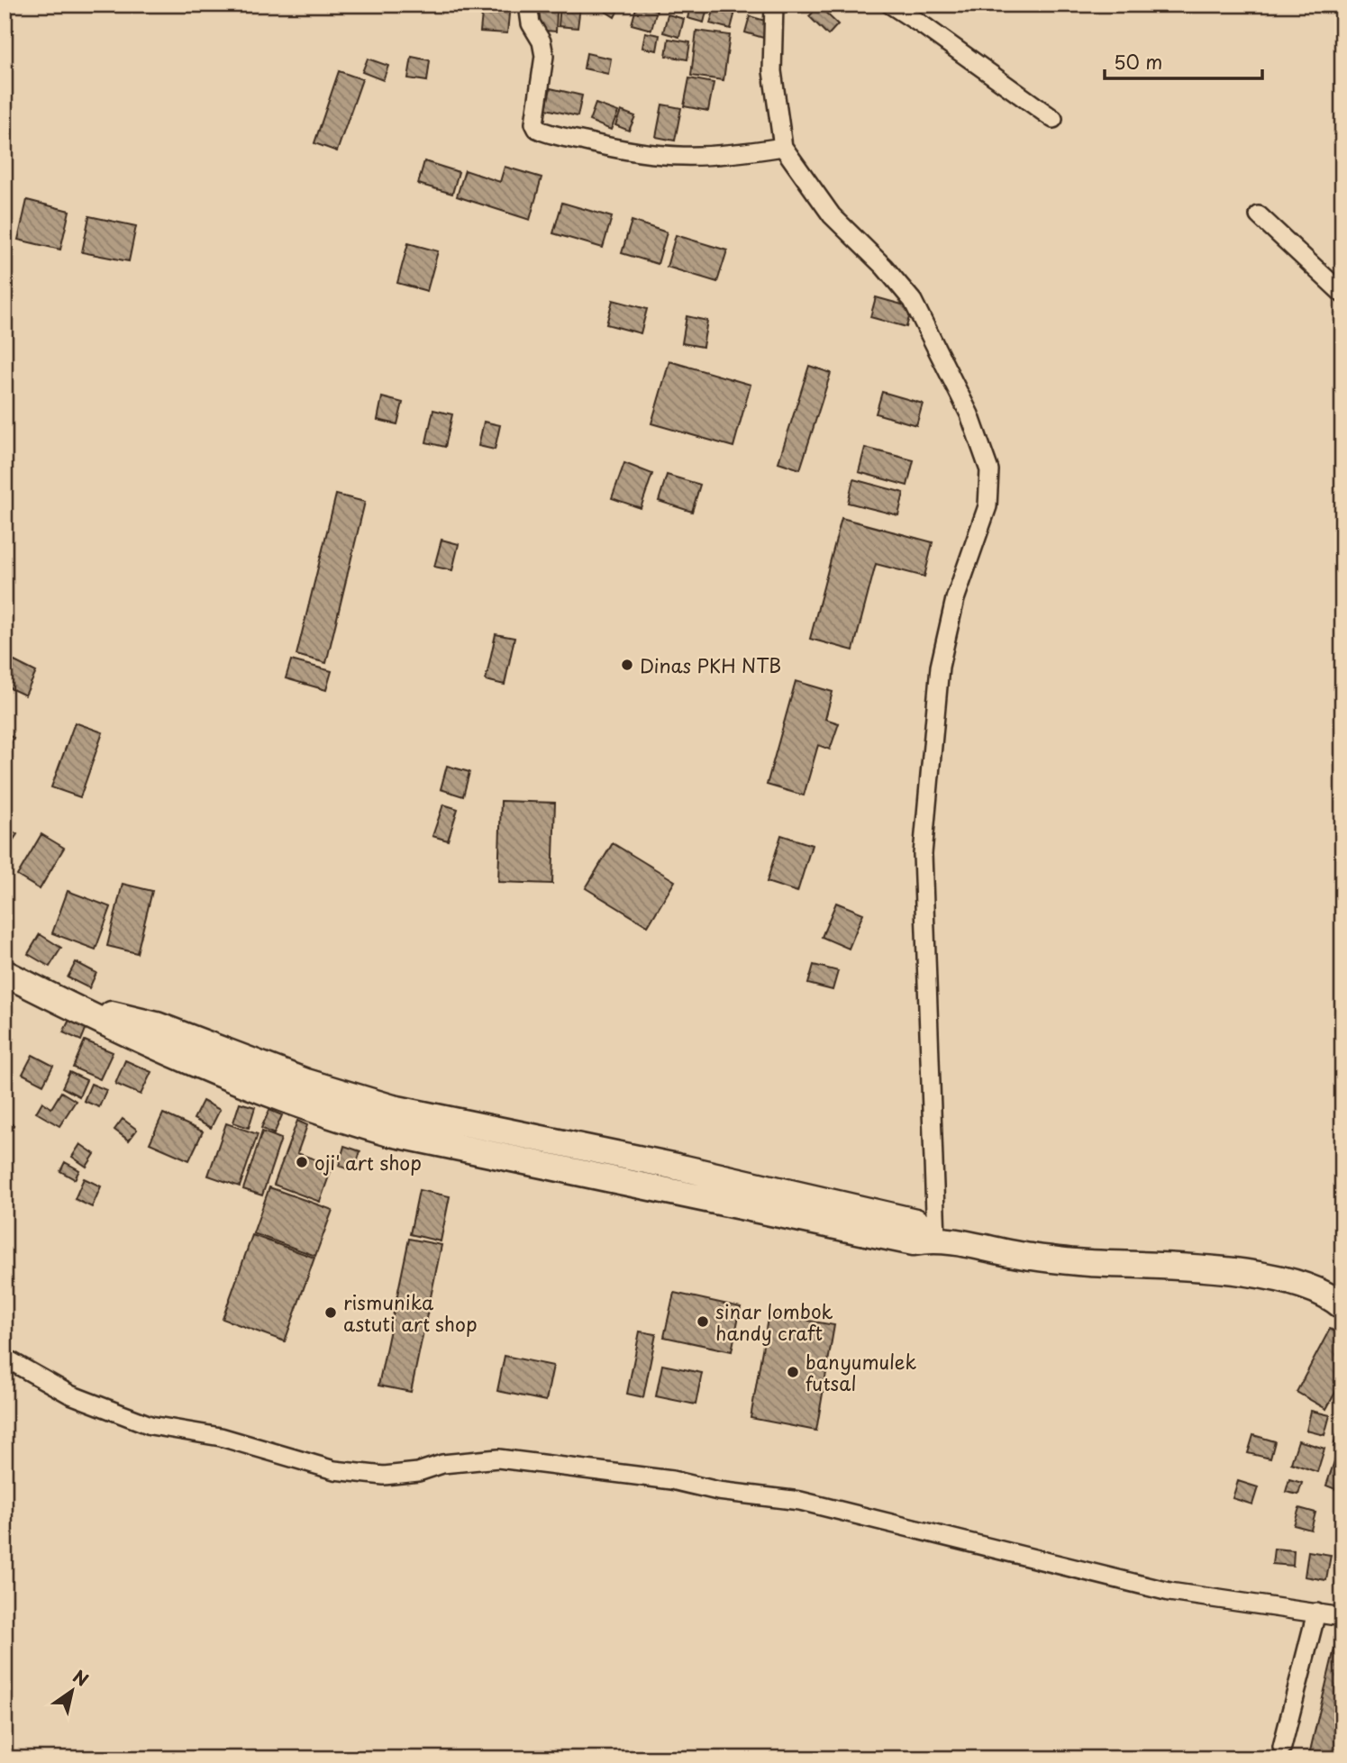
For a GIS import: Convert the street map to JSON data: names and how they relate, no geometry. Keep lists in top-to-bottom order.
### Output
{
  "places": [
    "Dinas PKH NTB",
    "oji' art shop",
    "rismunika astuti art shop",
    "sinar lombok handy craft",
    "banyumulek futsal"
  ],
  "scale_bar": "50 m",
  "north": "top right"
}
